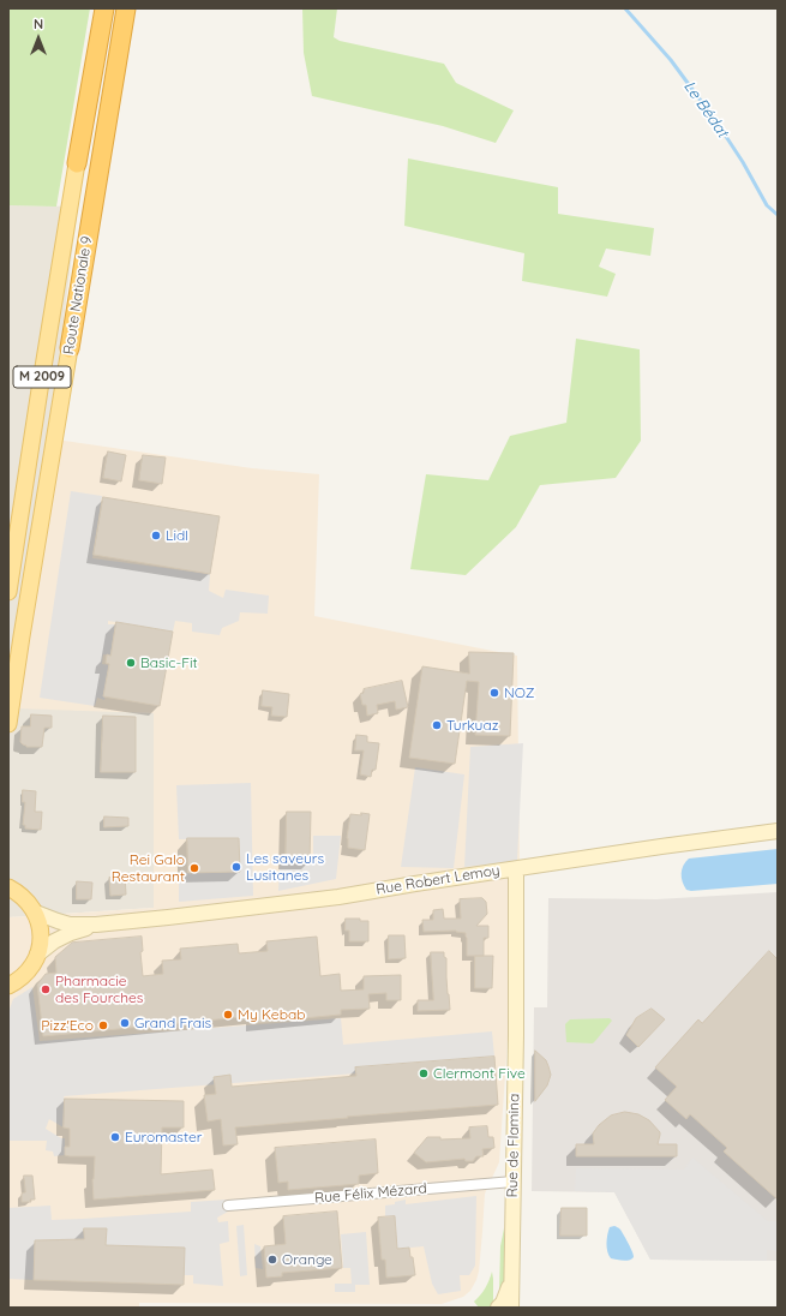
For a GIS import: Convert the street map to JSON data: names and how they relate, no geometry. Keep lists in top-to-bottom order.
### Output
{
  "streets": {
    "highway": ["Route Nationale 9", "M 2009"],
    "main road": ["Rue Robert Lemoy", "Rue de Flamina"],
    "street": ["Rue Félix Mézard"]
  },
  "crossings": [
    ["Rue Robert Lemoy", "Rue de Flamina"],
    ["Rue de Flamina", "Rue Félix Mézard"]
  ],
  "water": ["Le Bédat"],
  "places": [
    "Lidl",
    "Basic-Fit",
    "NOZ",
    "Turkuaz",
    "Les saveurs Lusitanes",
    "Rei Galo Restaurant",
    "Pharmacie des Fourches",
    "My Kebab",
    "Grand Frais",
    "Pizz'Eco",
    "Clermont Five",
    "Euromaster",
    "Orange"
  ],
  "north": "top"
}
